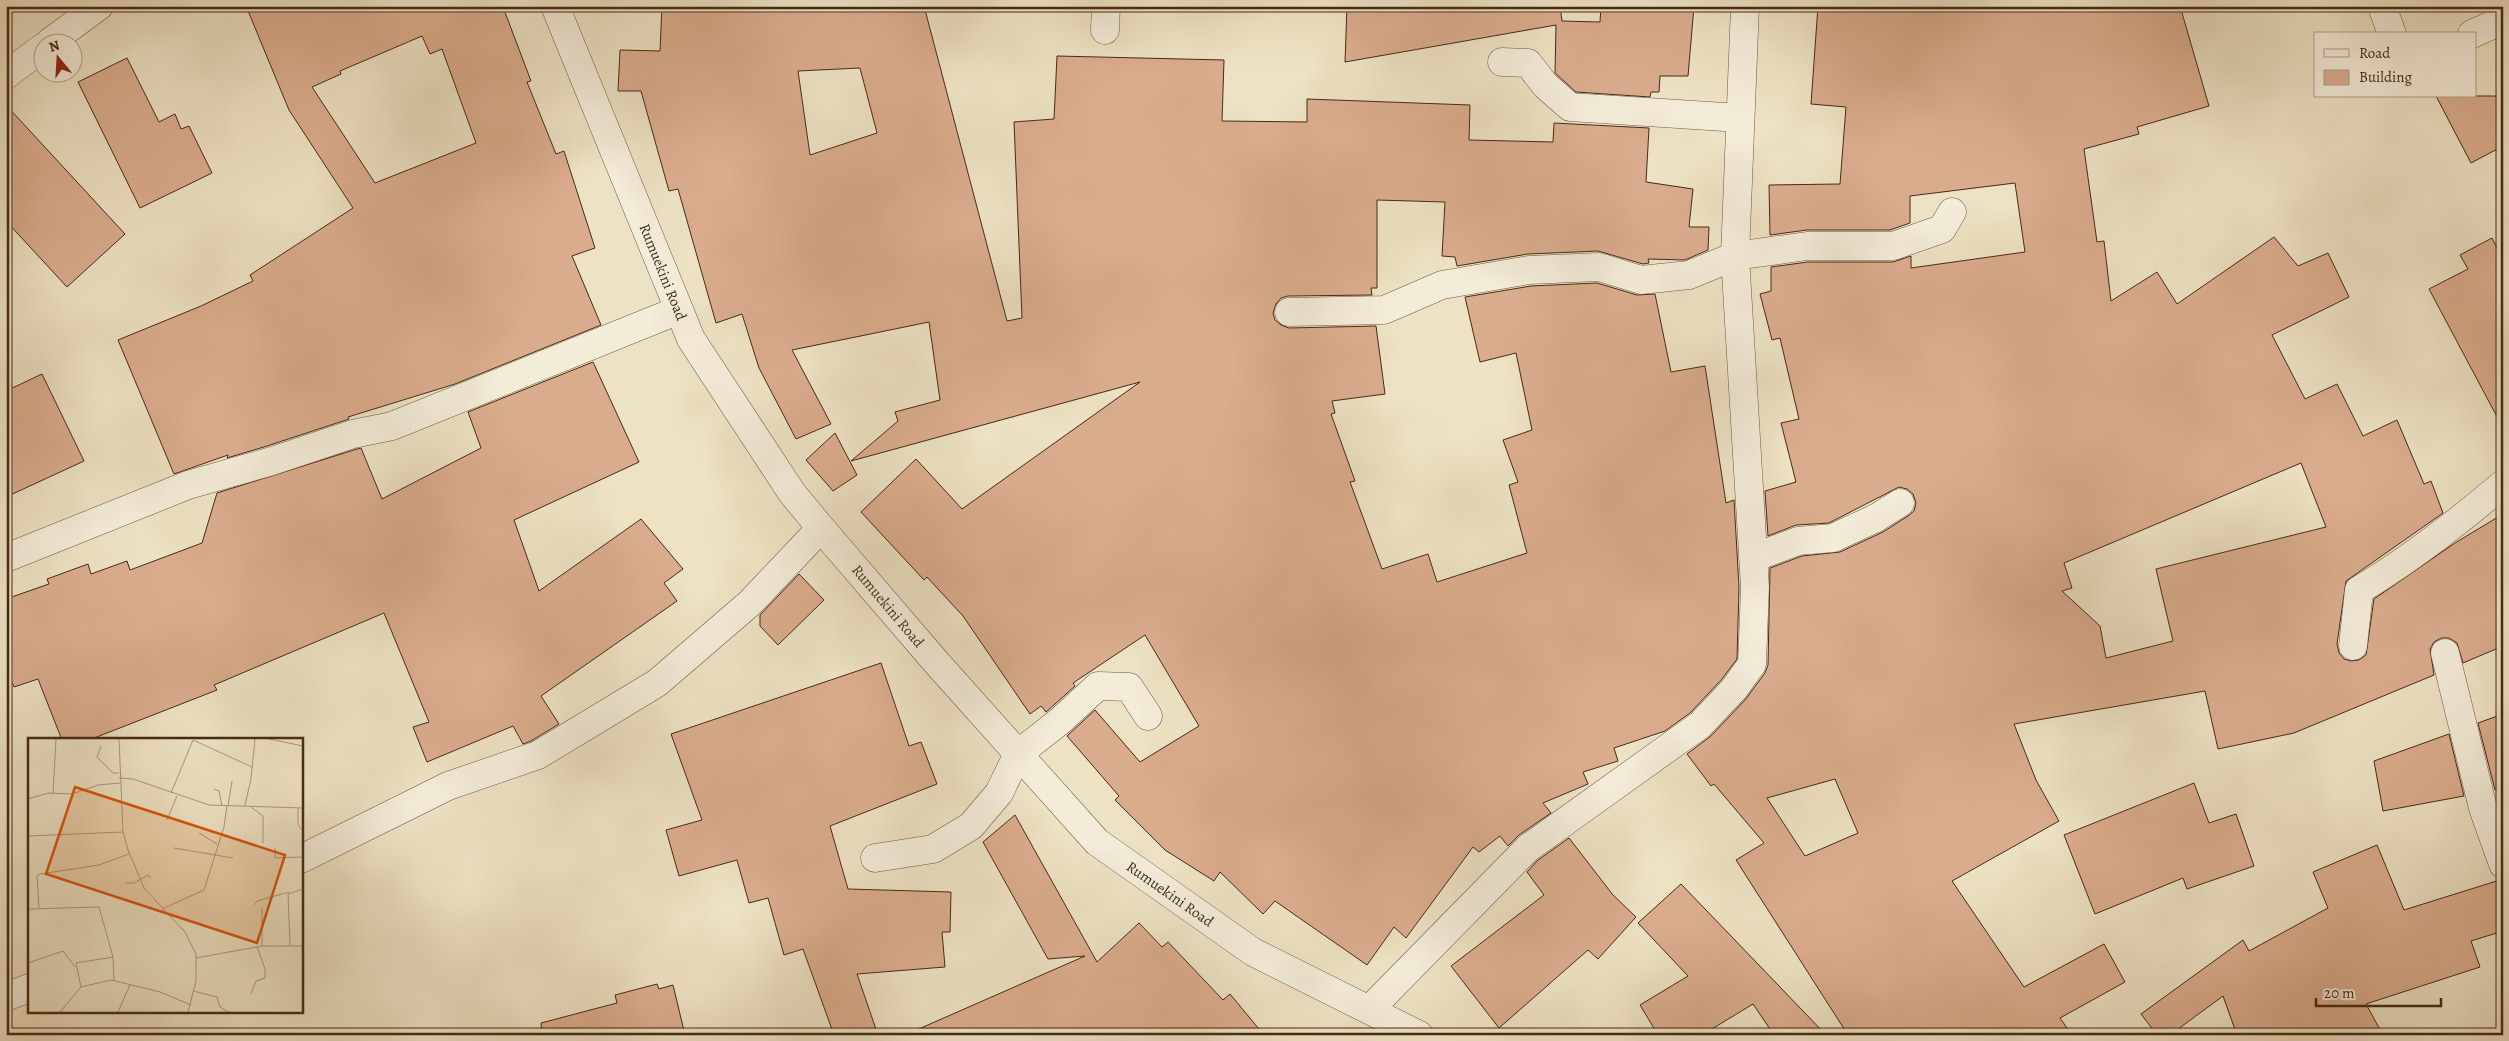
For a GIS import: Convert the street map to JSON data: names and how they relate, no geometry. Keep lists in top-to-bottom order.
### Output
{
  "streets": {
    "street": ["Rumuekini Road"]
  },
  "legend": ["Road", "Building"],
  "scale_bar": "20 m",
  "north": "top"
}
